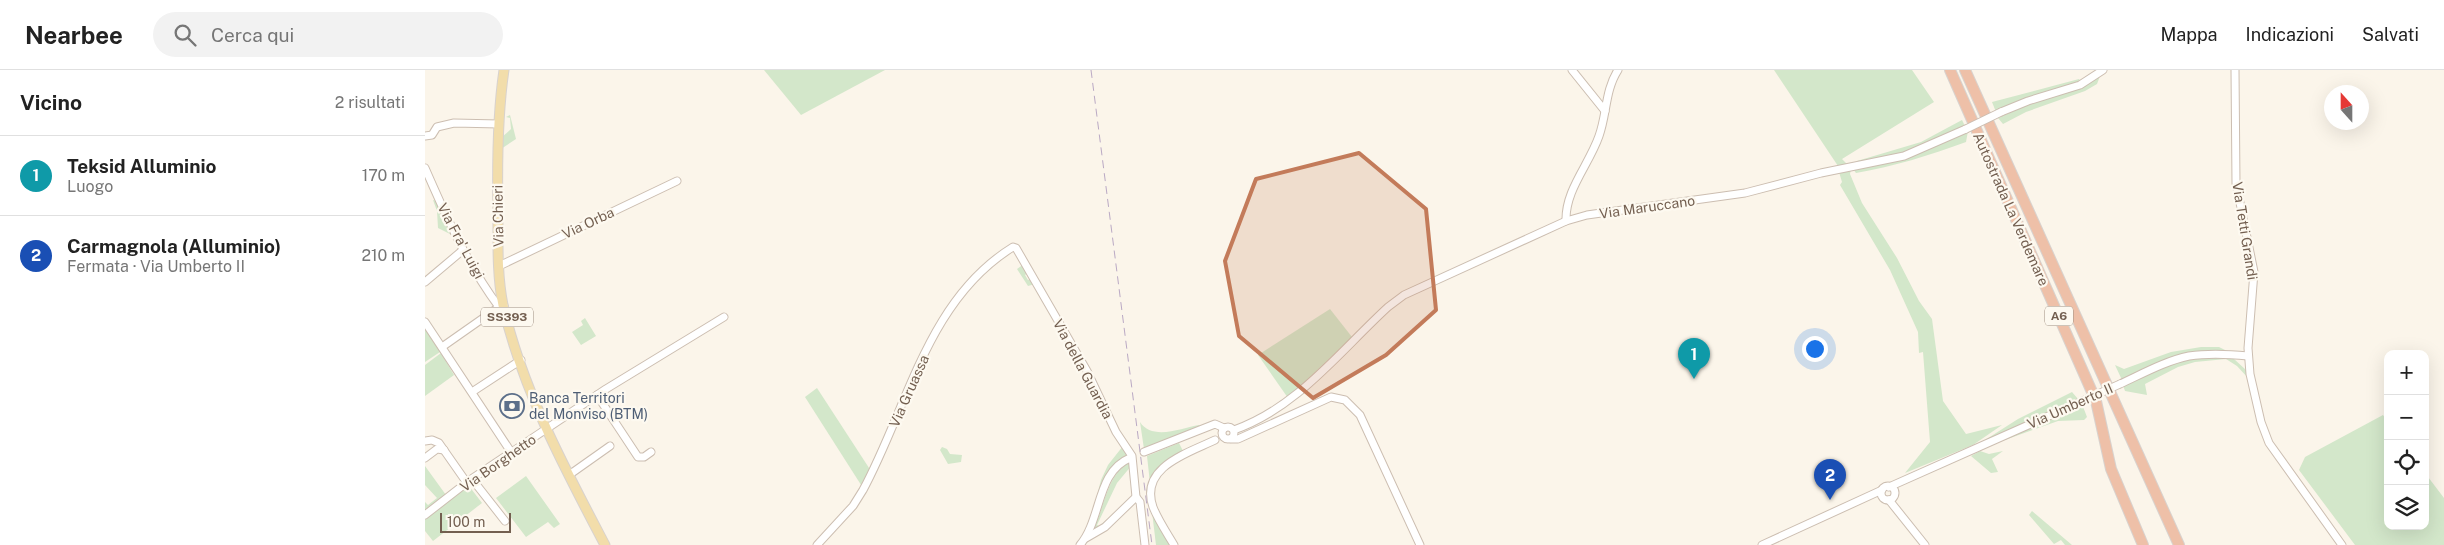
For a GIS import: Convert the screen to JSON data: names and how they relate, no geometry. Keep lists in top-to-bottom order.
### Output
{
  "streets": {
    "highway": ["Autostrada La Verdemare", "A6"],
    "main road": ["Via Chieri", "SS393"],
    "street": [
      "Via Maruccano",
      "Via Orba",
      "Via Tetti Grandi",
      "Via Fra' Luigi",
      "Via della Guardia",
      "Via Gruassa",
      "Via Umberto II",
      "Via Borghetto"
    ]
  },
  "crossings": [
    ["Autostrada La Verdemare", "A6"],
    ["Via Chieri", "Via Orba"],
    ["Via Chieri", "Via Fra' Luigi"],
    ["Via Chieri", "Via Borghetto"],
    ["Via Tetti Grandi", "Via Umberto II"],
    ["Via della Guardia", "Via Gruassa"]
  ],
  "places": {
    "bank": ["Banca Territori del Monviso (BTM)"]
  },
  "scale_bar": "100 m",
  "north": "top",
  "page": {
    "header": "Nearbee",
    "search": "Cerca qui",
    "nav": ["Mappa", "Indicazioni", "Salvati"],
    "heading": ["Vicino", "2 risultati"],
    "list": [
      {
        "mark": "1",
        "name": "Teksid Alluminio",
        "note": "Luogo",
        "value": "170 m"
      },
      {
        "mark": "2",
        "name": "Carmagnola (Alluminio)",
        "note": "Fermata · Via Umberto II",
        "value": "210 m"
      }
    ],
    "pins": ["1", "2"],
    "map_buttons": ["+", "−"],
    "scale": "100 m"
  }
}
